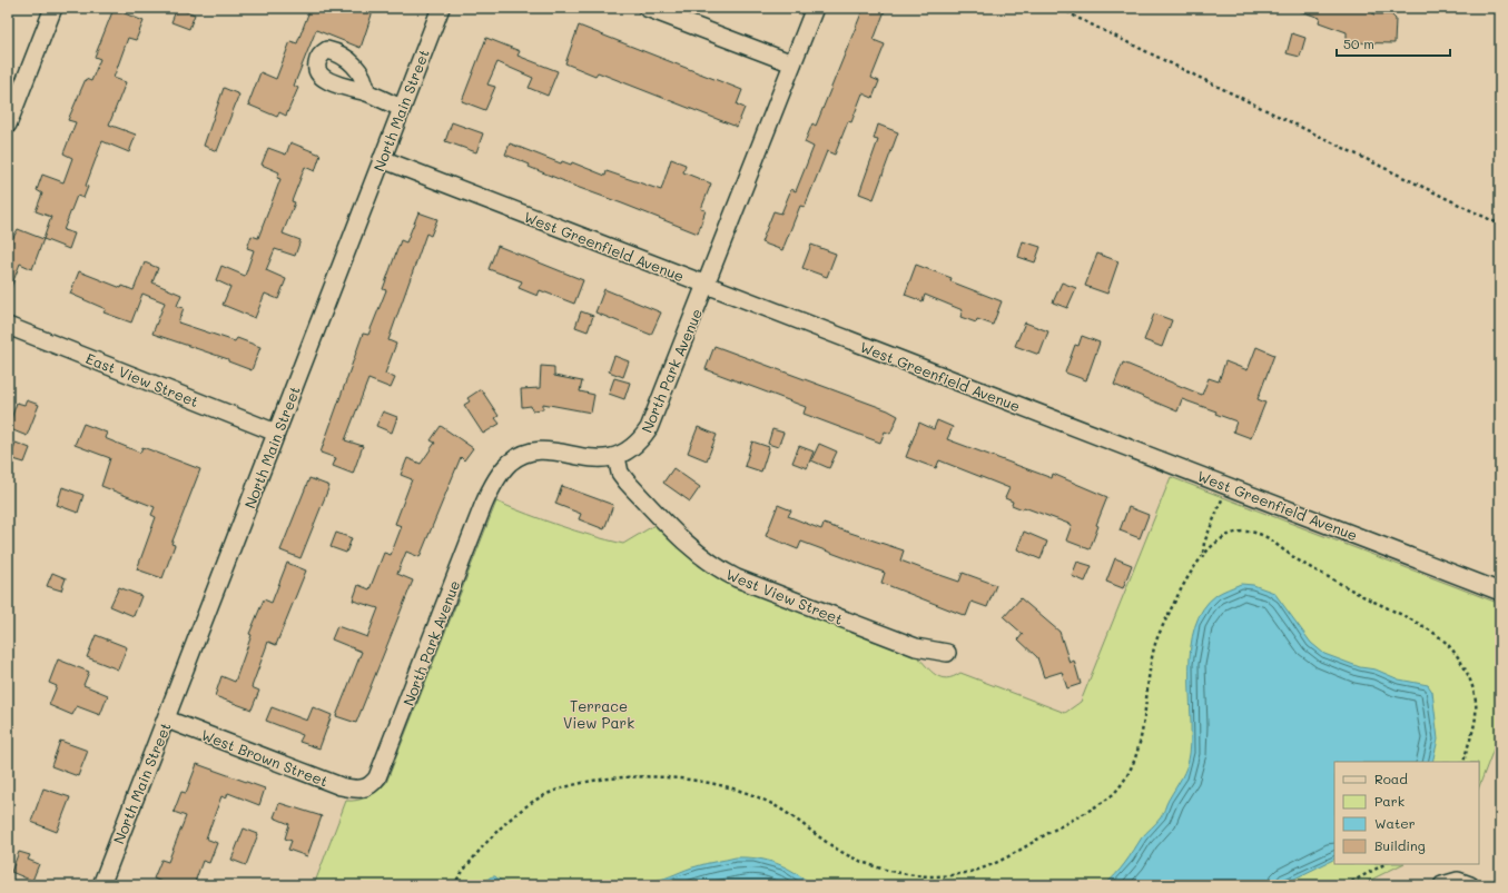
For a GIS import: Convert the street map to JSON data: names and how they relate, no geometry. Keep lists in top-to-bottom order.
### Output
{
  "streets": {
    "street": [
      "North Main Street",
      "West Greenfield Avenue",
      "North Park Avenue",
      "East View Street",
      "West View Street",
      "West Brown Street"
    ]
  },
  "crossings": [
    ["North Main Street", "West Greenfield Avenue"],
    ["North Main Street", "East View Street"],
    ["North Main Street", "West Brown Street"],
    ["West Greenfield Avenue", "North Park Avenue"],
    ["North Park Avenue", "West View Street"],
    ["North Park Avenue", "West Brown Street"]
  ],
  "parks": ["Terrace View Park"],
  "legend": [
    "Road",
    "Park",
    "Water",
    "Building"
  ],
  "scale_bar": "50 m"
}
